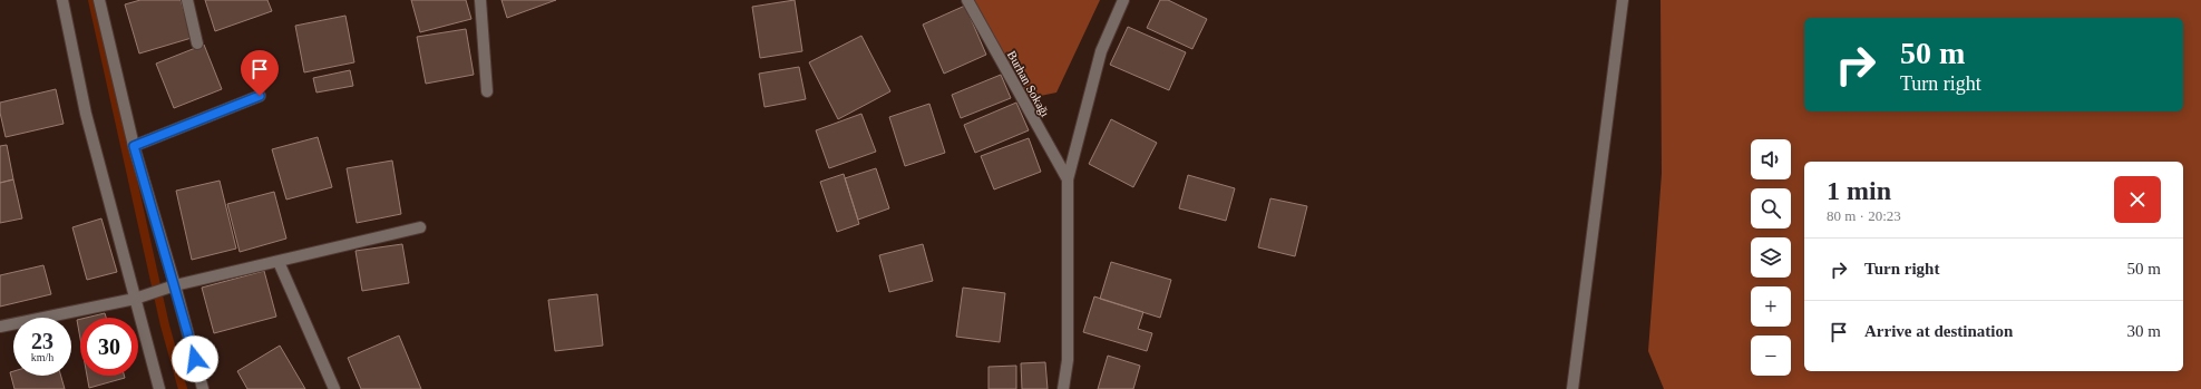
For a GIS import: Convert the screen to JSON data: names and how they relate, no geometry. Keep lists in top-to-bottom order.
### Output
{
  "streets": {
    "street": ["Burhan Sokağı"]
  },
  "page": {
    "turn": ["50 m", "Turn right"],
    "map_buttons": ["+", "−"],
    "heading": ["1 min", "80 m · 20:23"],
    "list": [
      {
        "name": "Turn right",
        "value": "50 m"
      },
      {
        "name": "Arrive at destination",
        "value": "30 m"
      }
    ],
    "speed": "23 km/h",
    "limit": "30"
  }
}
